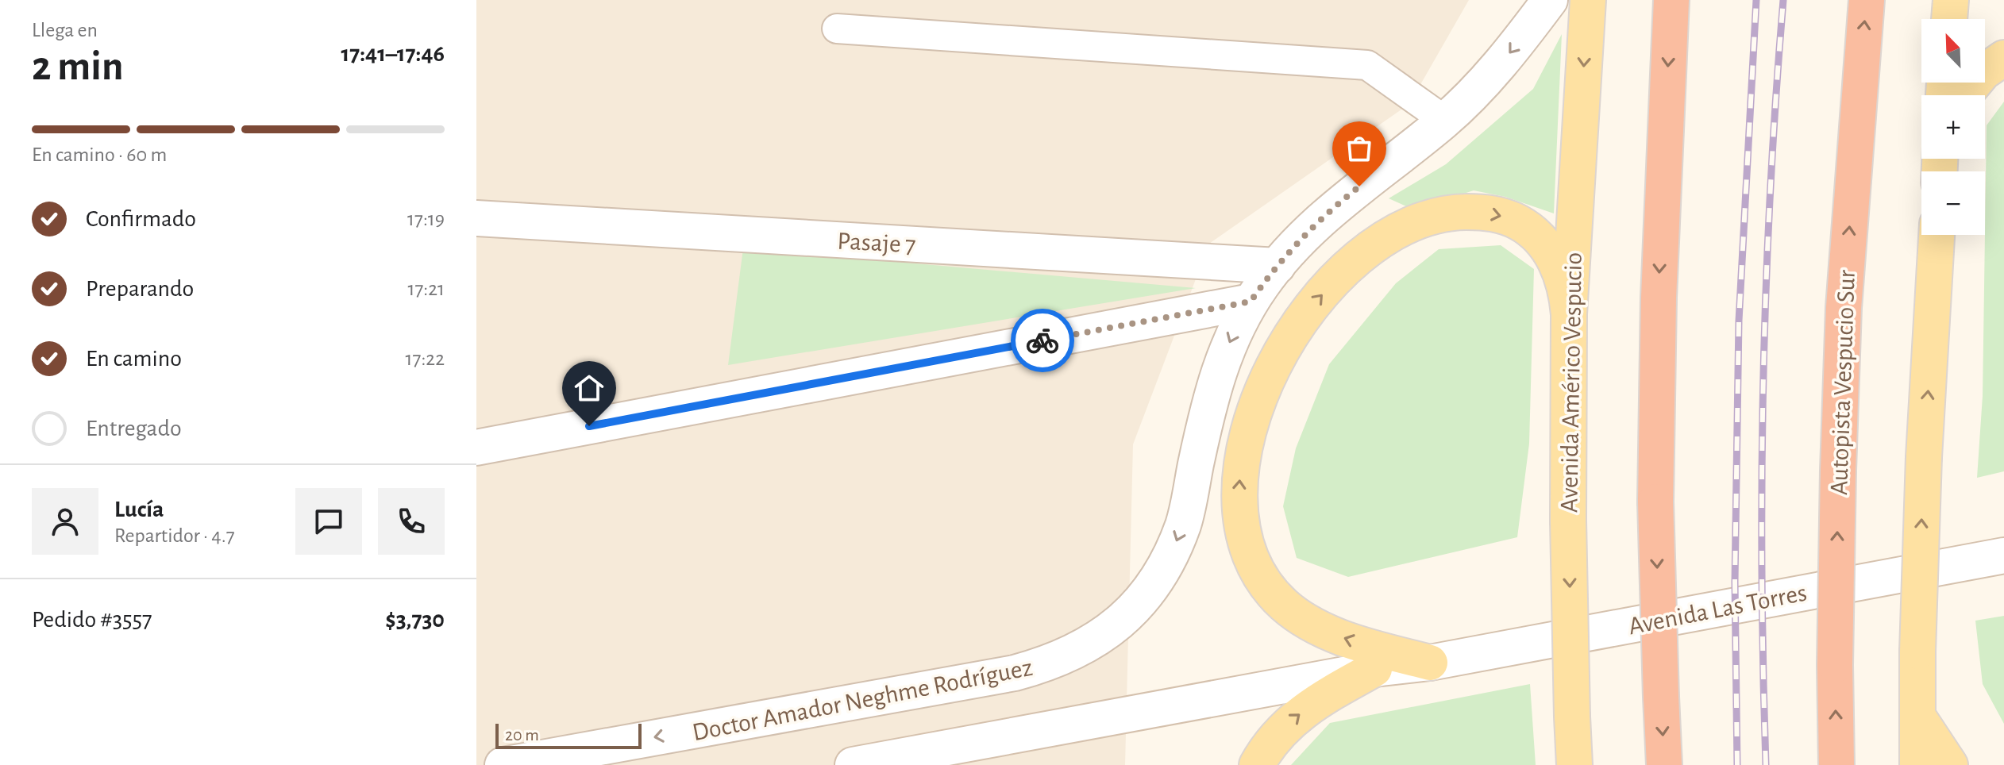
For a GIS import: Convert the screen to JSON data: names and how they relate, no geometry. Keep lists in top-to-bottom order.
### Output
{
  "streets": {
    "highway": ["Autopista Vespucio Sur"],
    "main road": ["Avenida Américo Vespucio"],
    "street": ["Pasaje 7", "Avenida Las Torres", "Doctor Amador Neghme Rodríguez"]
  },
  "crossings": [
    ["Pasaje 7", "Doctor Amador Neghme Rodríguez"]
  ],
  "one_way": ["Avenida Américo Vespucio"],
  "scale_bar": "20 m",
  "north": "top left",
  "page": {
    "heading": ["2 min", "Llega en", "17:41–17:46"],
    "panel": [
      "Lucía",
      "Repartidor · 4.7",
      "Pedido #3557",
      "$3,730"
    ],
    "map_buttons": ["+", "−"],
    "bar": "En camino · 60 m",
    "list": [
      ["Confirmado", "17:19"],
      ["Preparando", "17:21"],
      ["En camino", "17:22"],
      "Entregado"
    ],
    "scale": "20 m"
  }
}
